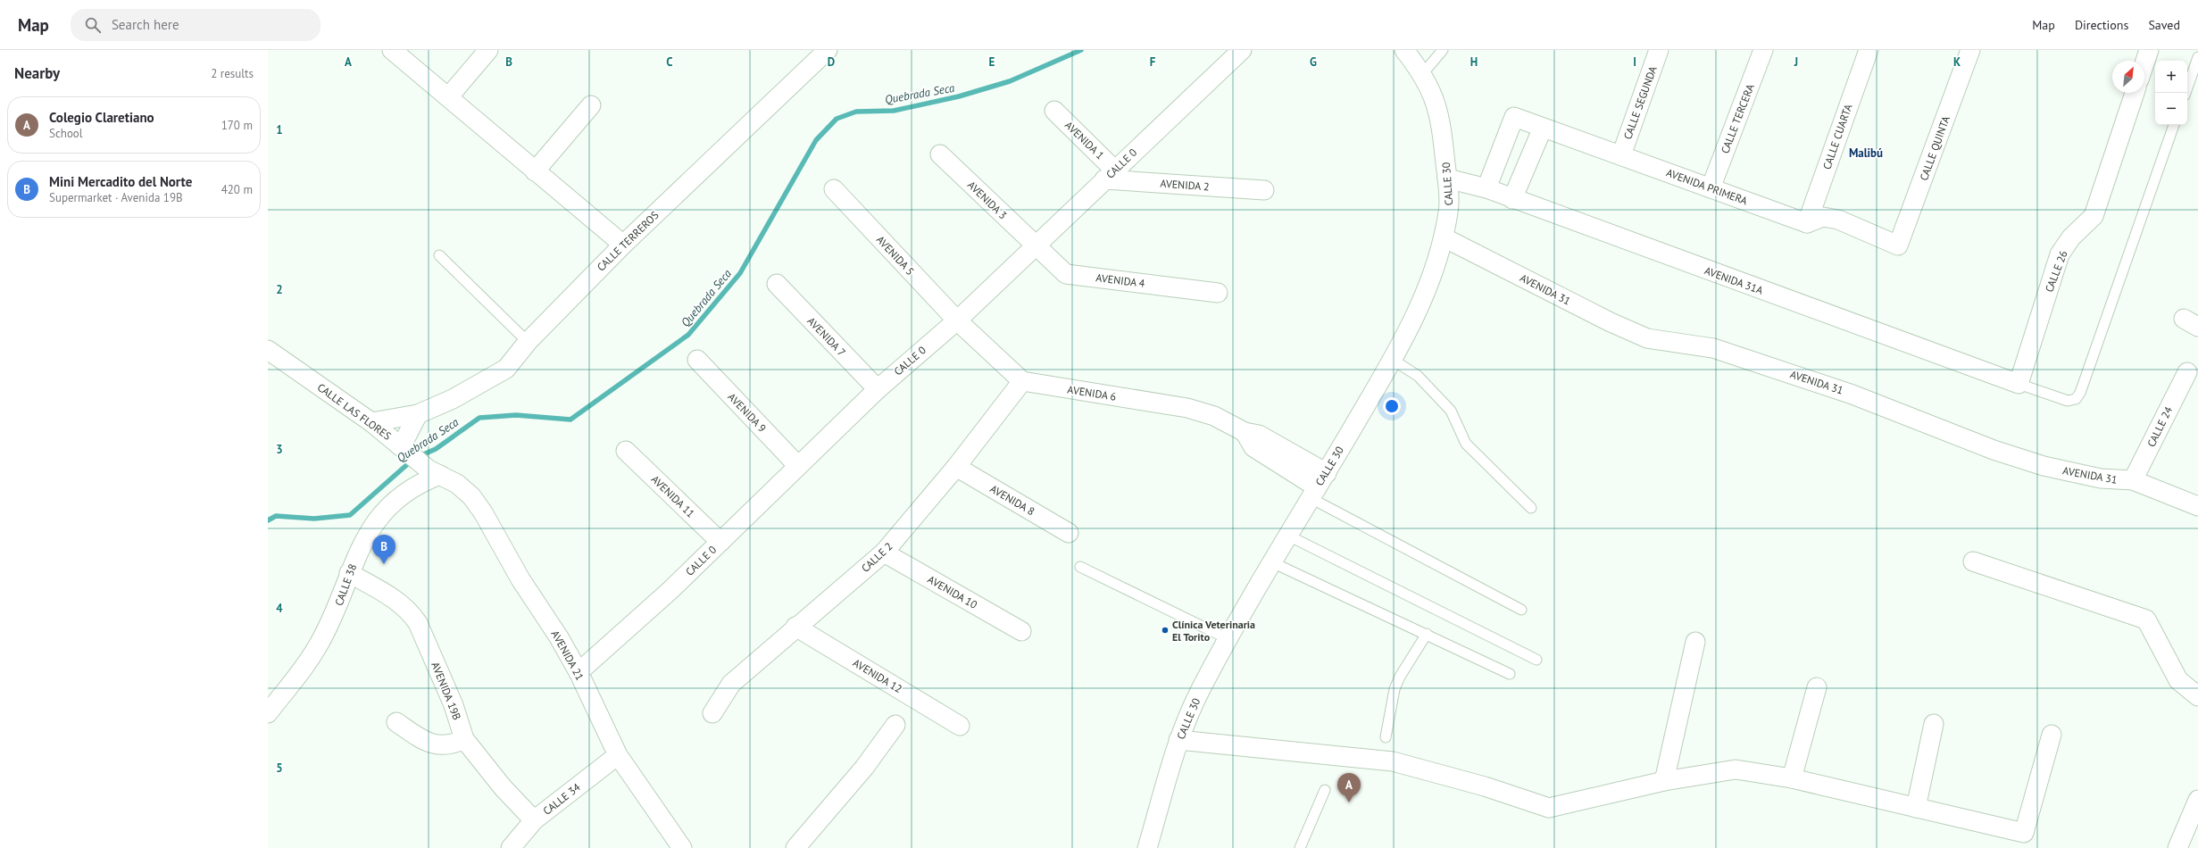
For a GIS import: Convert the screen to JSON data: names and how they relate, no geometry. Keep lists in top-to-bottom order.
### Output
{
  "streets": {
    "street": [
      "CALLE SEGUNDA",
      "CALLE TERCERA",
      "CALLE CUARTA",
      "AVENIDA 1",
      "CALLE QUINTA",
      "CALLE 0",
      "CALLE 30",
      "AVENIDA 2",
      "AVENIDA PRIMERA",
      "AVENIDA 3",
      "CALLE TERREROS",
      "AVENIDA 5",
      "CALLE 26",
      "AVENIDA 4",
      "AVENIDA 31A",
      "AVENIDA 31",
      "AVENIDA 7",
      "AVENIDA 6",
      "CALLE LAS FLORES",
      "AVENIDA 9",
      "CALLE 24",
      "AVENIDA 11",
      "AVENIDA 8",
      "CALLE 2",
      "CALLE 38",
      "AVENIDA 10",
      "AVENIDA 21",
      "AVENIDA 12",
      "AVENIDA 19B",
      "CALLE 34"
    ]
  },
  "crossings": [
    ["CALLE SEGUNDA", "AVENIDA PRIMERA"],
    ["CALLE TERCERA", "AVENIDA PRIMERA"],
    ["CALLE CUARTA", "CALLE QUINTA"],
    ["CALLE CUARTA", "AVENIDA PRIMERA"],
    ["AVENIDA 1", "CALLE 0"],
    ["AVENIDA 1", "AVENIDA 2"],
    ["CALLE QUINTA", "AVENIDA PRIMERA"],
    ["CALLE 0", "AVENIDA 2"],
    ["CALLE 0", "AVENIDA 3"],
    ["CALLE 0", "AVENIDA 5"],
    ["CALLE 0", "AVENIDA 4"],
    ["CALLE 0", "AVENIDA 7"],
    ["CALLE 0", "AVENIDA 9"],
    ["CALLE 0", "AVENIDA 11"],
    ["CALLE 0", "AVENIDA 21"],
    ["CALLE 30", "AVENIDA 31A"],
    ["CALLE 30", "AVENIDA 31"],
    ["CALLE 30", "AVENIDA 6"],
    ["AVENIDA PRIMERA", "AVENIDA 31A"],
    ["AVENIDA 3", "AVENIDA 4"],
    ["CALLE TERREROS", "CALLE LAS FLORES"],
    ["CALLE 26", "AVENIDA 31A"],
    ["AVENIDA 31", "CALLE 24"],
    ["AVENIDA 6", "CALLE 2"],
    ["CALLE LAS FLORES", "CALLE 38"],
    ["CALLE LAS FLORES", "AVENIDA 21"],
    ["AVENIDA 8", "CALLE 2"],
    ["CALLE 2", "AVENIDA 10"],
    ["CALLE 2", "AVENIDA 12"],
    ["CALLE 38", "AVENIDA 21"],
    ["CALLE 38", "AVENIDA 19B"],
    ["AVENIDA 21", "CALLE 34"],
    ["AVENIDA 19B", "CALLE 34"]
  ],
  "districts": ["Malibú"],
  "water": ["Quebrada Seca"],
  "places": ["Clínica Veterinaria El Torito"],
  "north": "top right",
  "page": {
    "header": "Map",
    "search": "Search here",
    "nav": ["Map", "Directions", "Saved"],
    "heading": ["Nearby", "2 results"],
    "map_buttons": ["+", "−"],
    "list": [
      {
        "mark": "A",
        "name": "Colegio Claretiano",
        "note": "School",
        "value": "170 m"
      },
      {
        "mark": "B",
        "name": "Mini Mercadito del Norte",
        "note": "Supermarket · Avenida 19B",
        "value": "420 m"
      }
    ],
    "pins": ["B", "A"]
  },
  "grid": {
    "columns": [
      "A",
      "B",
      "C",
      "D",
      "E",
      "F",
      "G",
      "H",
      "I",
      "J",
      "K"
    ],
    "rows": [
      "1",
      "2",
      "3",
      "4",
      "5"
    ]
  }
}
